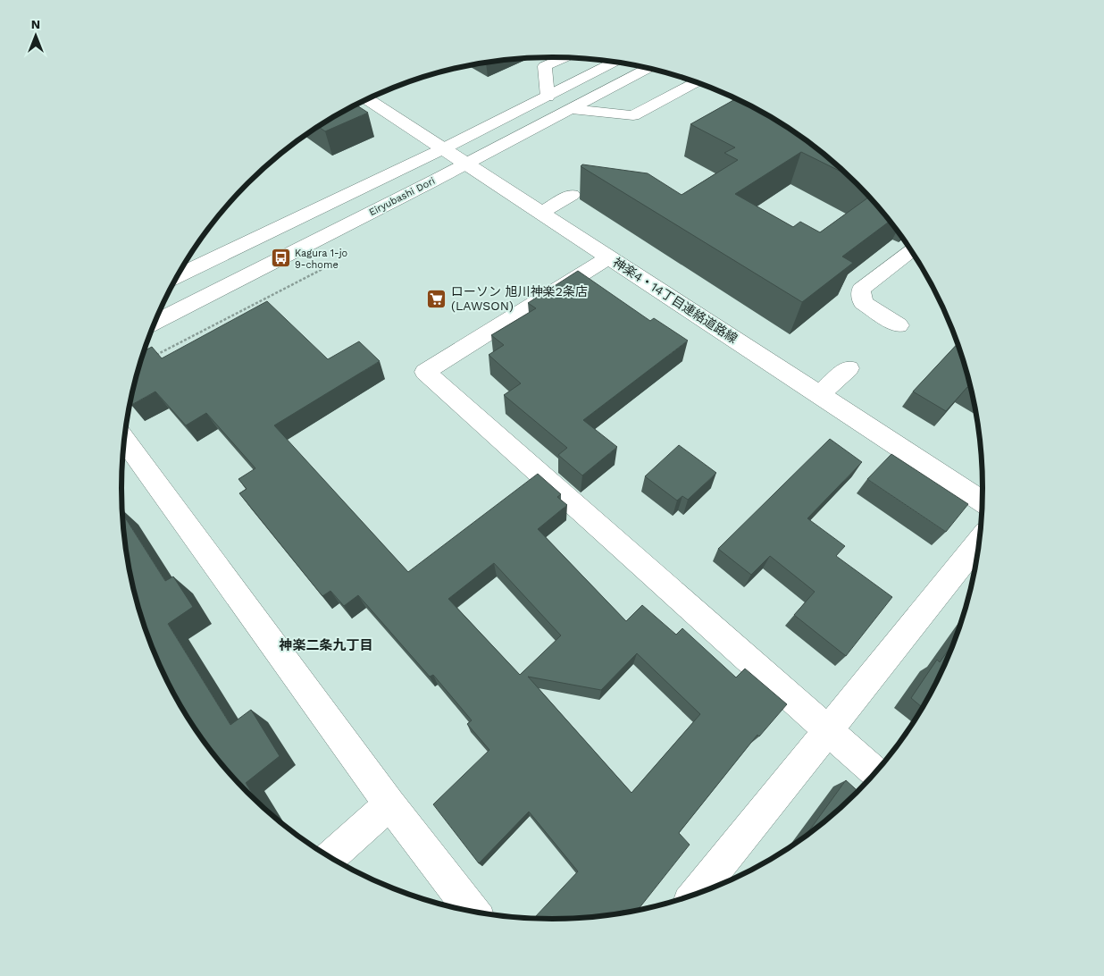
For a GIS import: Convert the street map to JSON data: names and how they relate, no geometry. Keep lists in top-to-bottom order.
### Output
{
  "streets": {
    "street": ["Eiryubashi Dori", "神楽4・14丁目連絡道路線"]
  },
  "crossings": [
    ["Eiryubashi Dori", "神楽4・14丁目連絡道路線"]
  ],
  "districts": ["神楽二条九丁目"],
  "places": {
    "bus stop": ["Kagura 1-jo 9-chome"],
    "supermarket": ["ローソン 旭川神楽2条店 (LAWSON)"]
  },
  "north": "top"
}
